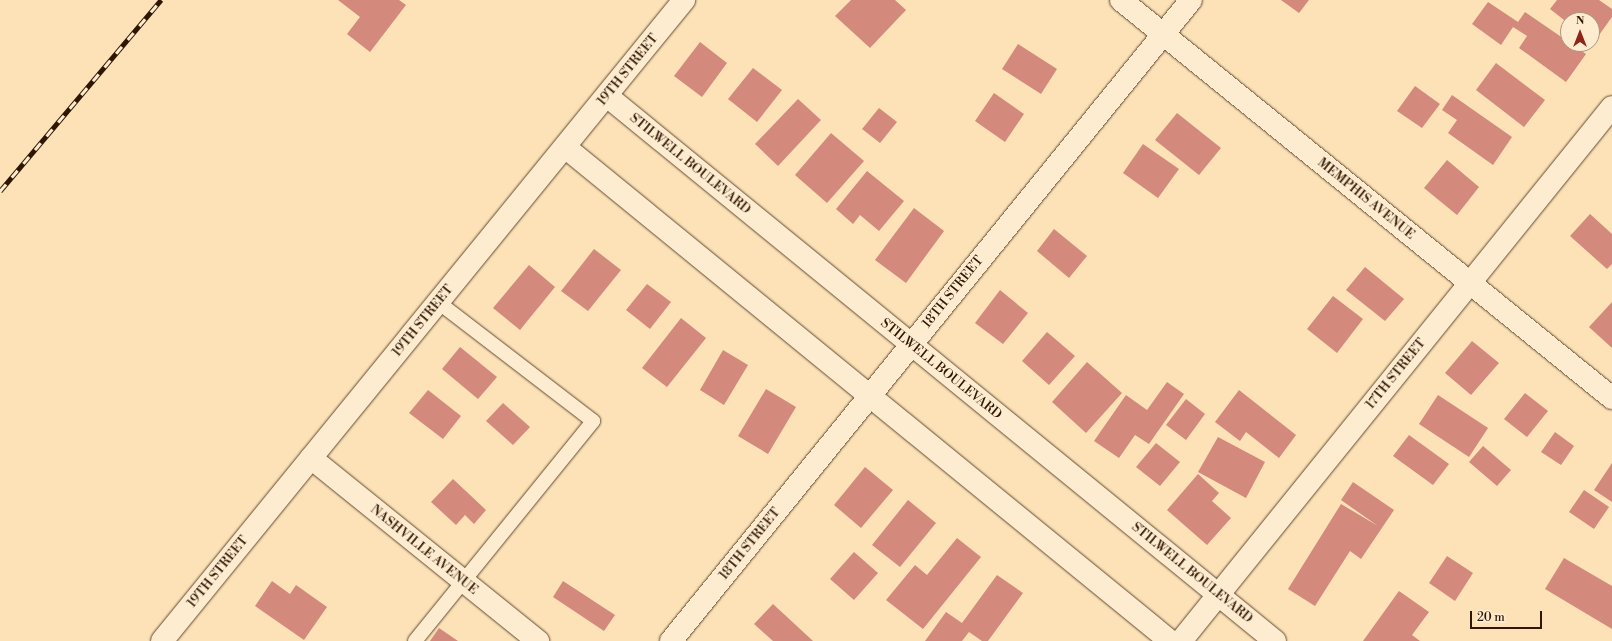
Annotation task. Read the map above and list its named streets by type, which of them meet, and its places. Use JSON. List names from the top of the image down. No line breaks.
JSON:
{"streets":{"street":["19TH STREET","STILWELL BOULEVARD","MEMPHIS AVENUE","18TH STREET","17TH STREET","NASHVILLE AVENUE"]},"crossings":[["19TH STREET","STILWELL BOULEVARD"],["19TH STREET","NASHVILLE AVENUE"],["STILWELL BOULEVARD","18TH STREET"],["STILWELL BOULEVARD","17TH STREET"],["MEMPHIS AVENUE","18TH STREET"],["MEMPHIS AVENUE","17TH STREET"]],"scale_bar":"20 m","north":"top"}
